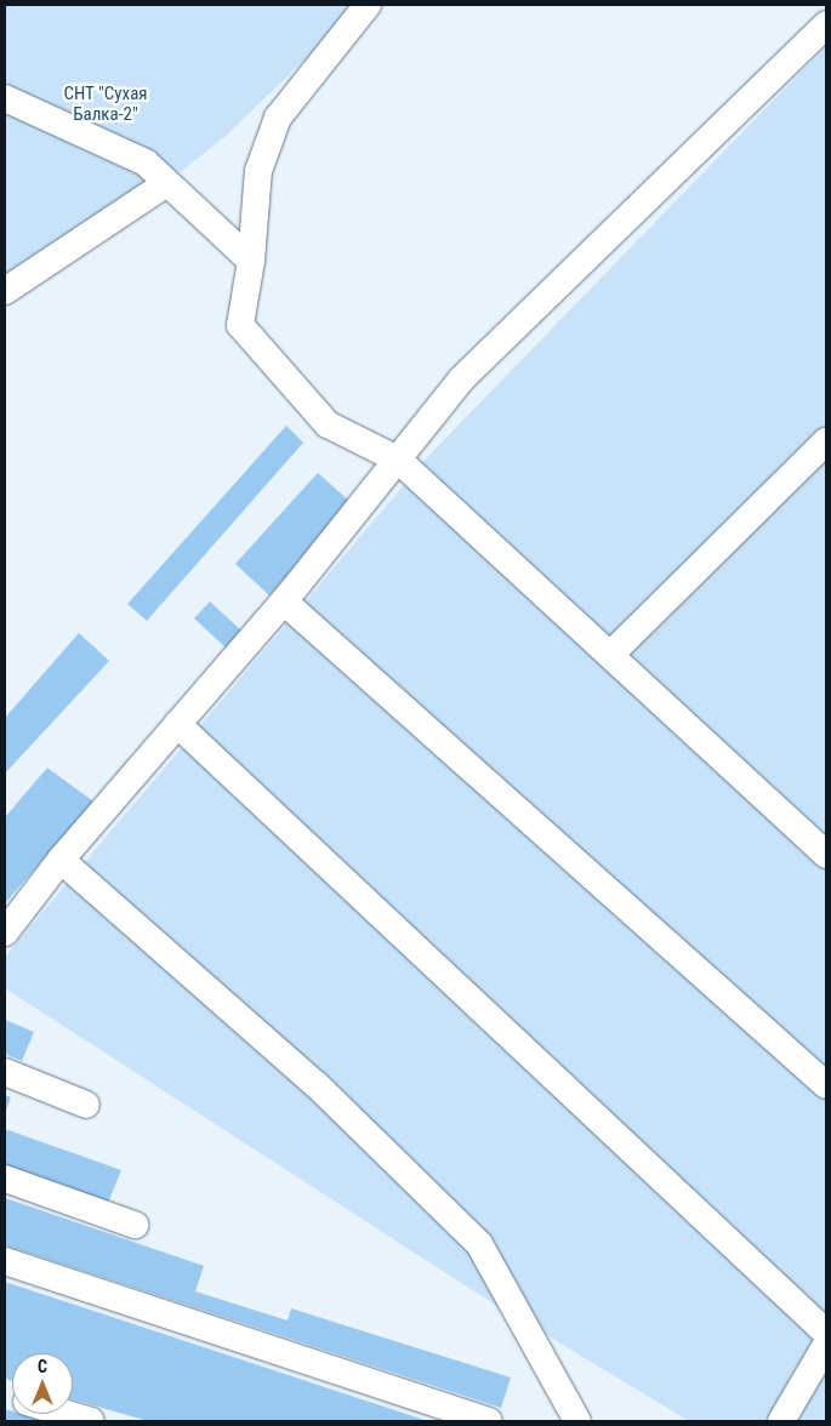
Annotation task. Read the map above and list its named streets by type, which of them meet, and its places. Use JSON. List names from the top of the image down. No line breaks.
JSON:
{"parks":["СНТ \"Сухая Балка-2\""],"north":"top"}
